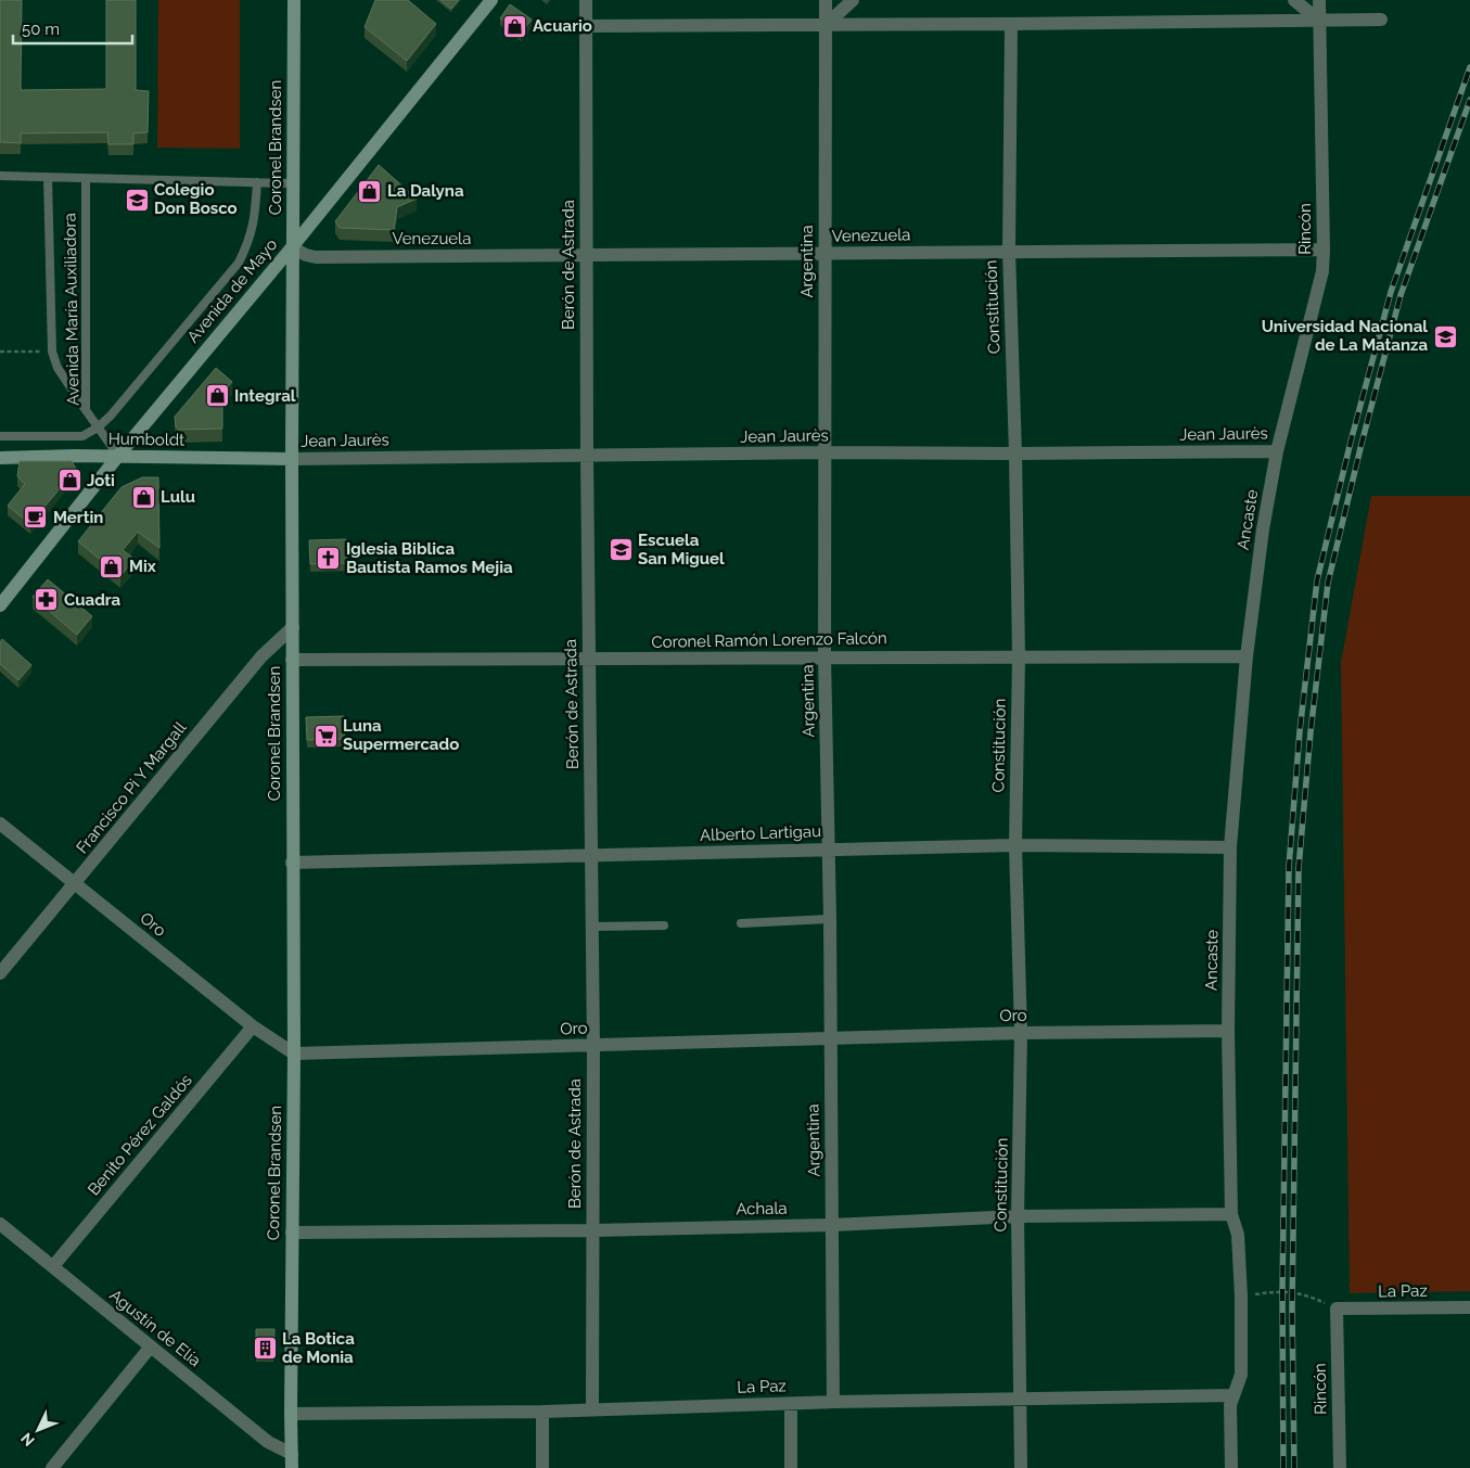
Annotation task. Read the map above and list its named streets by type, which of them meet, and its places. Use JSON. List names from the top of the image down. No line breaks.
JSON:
{"streets":{"street":["Coronel Brandsen","Rincón","Venezuela","Argentina","Berón de Astrada","Avenida de Mayo","Constitución","Jean Jaurès","Humboldt","Ancaste","Coronel Ramón Lorenzo Falcón","Francisco Pi Y Margall","Alberto Lartigau","Oro","Benito Pérez Galdós","Achala","La Paz","Agustín de Elía"],"lane":["Avenida María Auxiliadora"]},"crossings":[["Coronel Brandsen","Venezuela"],["Coronel Brandsen","Avenida de Mayo"],["Coronel Brandsen","Jean Jaurès"],["Coronel Brandsen","Humboldt"],["Coronel Brandsen","Coronel Ramón Lorenzo Falcón"],["Coronel Brandsen","Francisco Pi Y Margall"],["Coronel Brandsen","Alberto Lartigau"],["Coronel Brandsen","Oro"],["Coronel Brandsen","Achala"],["Coronel Brandsen","La Paz"],["Coronel Brandsen","Agustín de Elía"],["Rincón","Venezuela"],["Rincón","Jean Jaurès"],["Rincón","Ancaste"],["Rincón","La Paz"],["Venezuela","Argentina"],["Venezuela","Berón de Astrada"],["Venezuela","Avenida de Mayo"],["Venezuela","Constitución"],["Argentina","Jean Jaurès"],["Argentina","Coronel Ramón Lorenzo Falcón"],["Argentina","Alberto Lartigau"],["Argentina","Oro"],["Argentina","Achala"],["Argentina","La Paz"],["Berón de Astrada","Jean Jaurès"],["Berón de Astrada","Coronel Ramón Lorenzo Falcón"],["Berón de Astrada","Alberto Lartigau"],["Berón de Astrada","Oro"],["Berón de Astrada","Achala"],["Berón de Astrada","La Paz"],["Avenida de Mayo","Avenida María Auxiliadora"],["Avenida de Mayo","Humboldt"],["Constitución","Jean Jaurès"],["Constitución","Coronel Ramón Lorenzo Falcón"],["Constitución","Alberto Lartigau"],["Constitución","Oro"],["Constitución","Achala"],["Constitución","La Paz"],["Avenida María Auxiliadora","Humboldt"],["Jean Jaurès","Humboldt"],["Jean Jaurès","Ancaste"],["Ancaste","Coronel Ramón Lorenzo Falcón"],["Ancaste","Alberto Lartigau"],["Ancaste","Oro"],["Ancaste","Achala"],["Ancaste","La Paz"],["Francisco Pi Y Margall","Oro"],["Oro","Benito Pérez Galdós"],["Benito Pérez Galdós","Agustín de Elía"]],"places":{"shop":["Acuario","La Dalyna","Integral","Joti","Lulu","Mix"],"school or university":["Colegio Don Bosco","Universidad Nacional de La Matanza","Escuela San Miguel"],"cafe":["Mertin"],"church":["Iglesia Biblica Bautista Ramos Mejia"],"pharmacy":["Cuadra"],"supermarket":["Luna Supermercado"],"building":["La Botica de Monia"]},"scale_bar":"50 m","north":"bottom left"}
